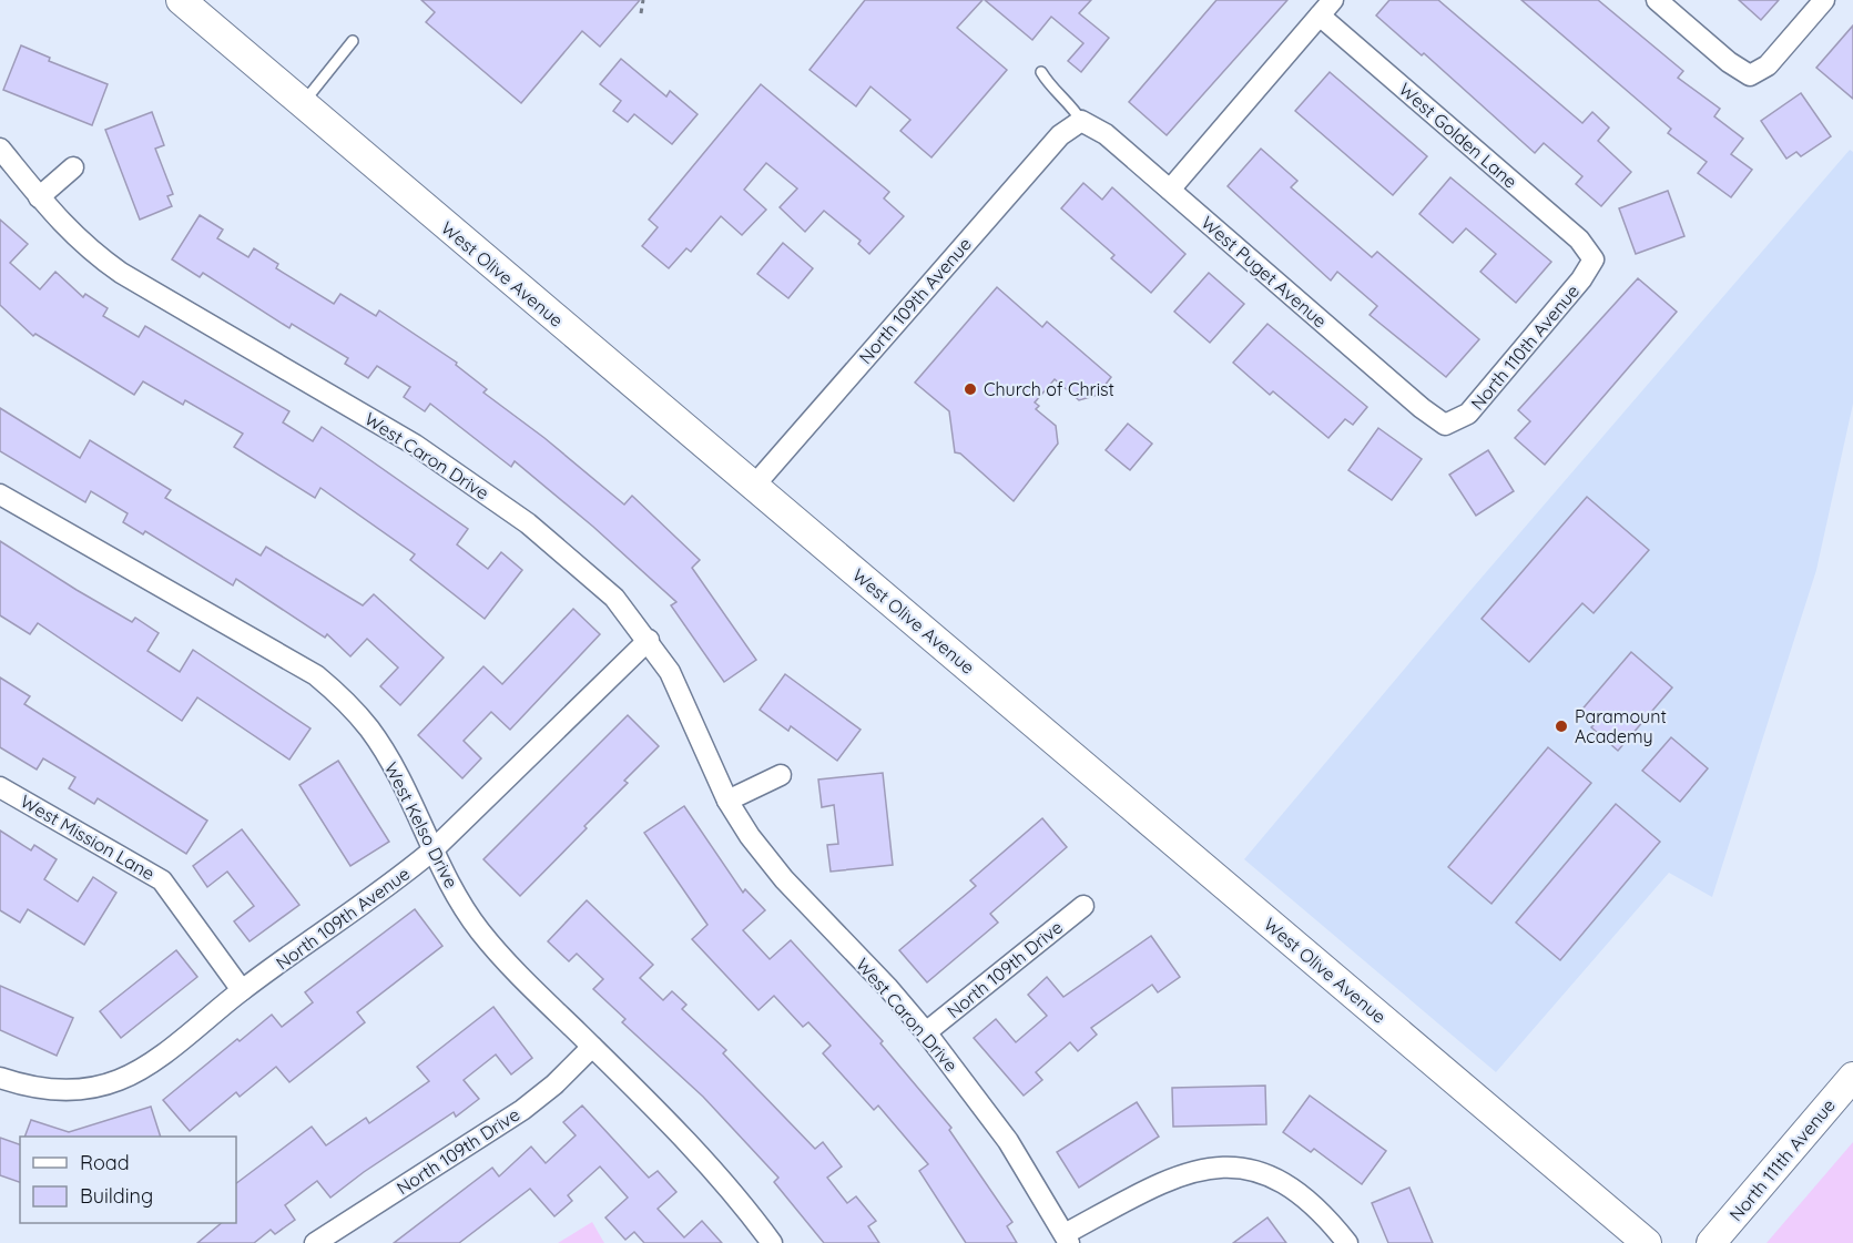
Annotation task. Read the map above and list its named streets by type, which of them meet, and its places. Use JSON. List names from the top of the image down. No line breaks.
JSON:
{"streets":{"main road":["West Olive Avenue","North 111th Avenue"],"street":["West Golden Lane","West Puget Avenue","North 109th Avenue","North 110th Avenue","West Caron Drive","West Kelso Drive","West Mission Lane","North 109th Drive"]},"crossings":[["West Golden Lane","North 110th Avenue"],["West Puget Avenue","North 109th Avenue"],["West Puget Avenue","North 110th Avenue"],["West Olive Avenue","North 109th Avenue"],["North 109th Avenue","West Caron Drive"],["North 109th Avenue","West Kelso Drive"],["North 109th Avenue","West Mission Lane"],["West Caron Drive","North 109th Drive"],["West Kelso Drive","North 109th Drive"]],"places":["Church of Christ","Paramount Academy"],"legend":["Road","Building"]}
